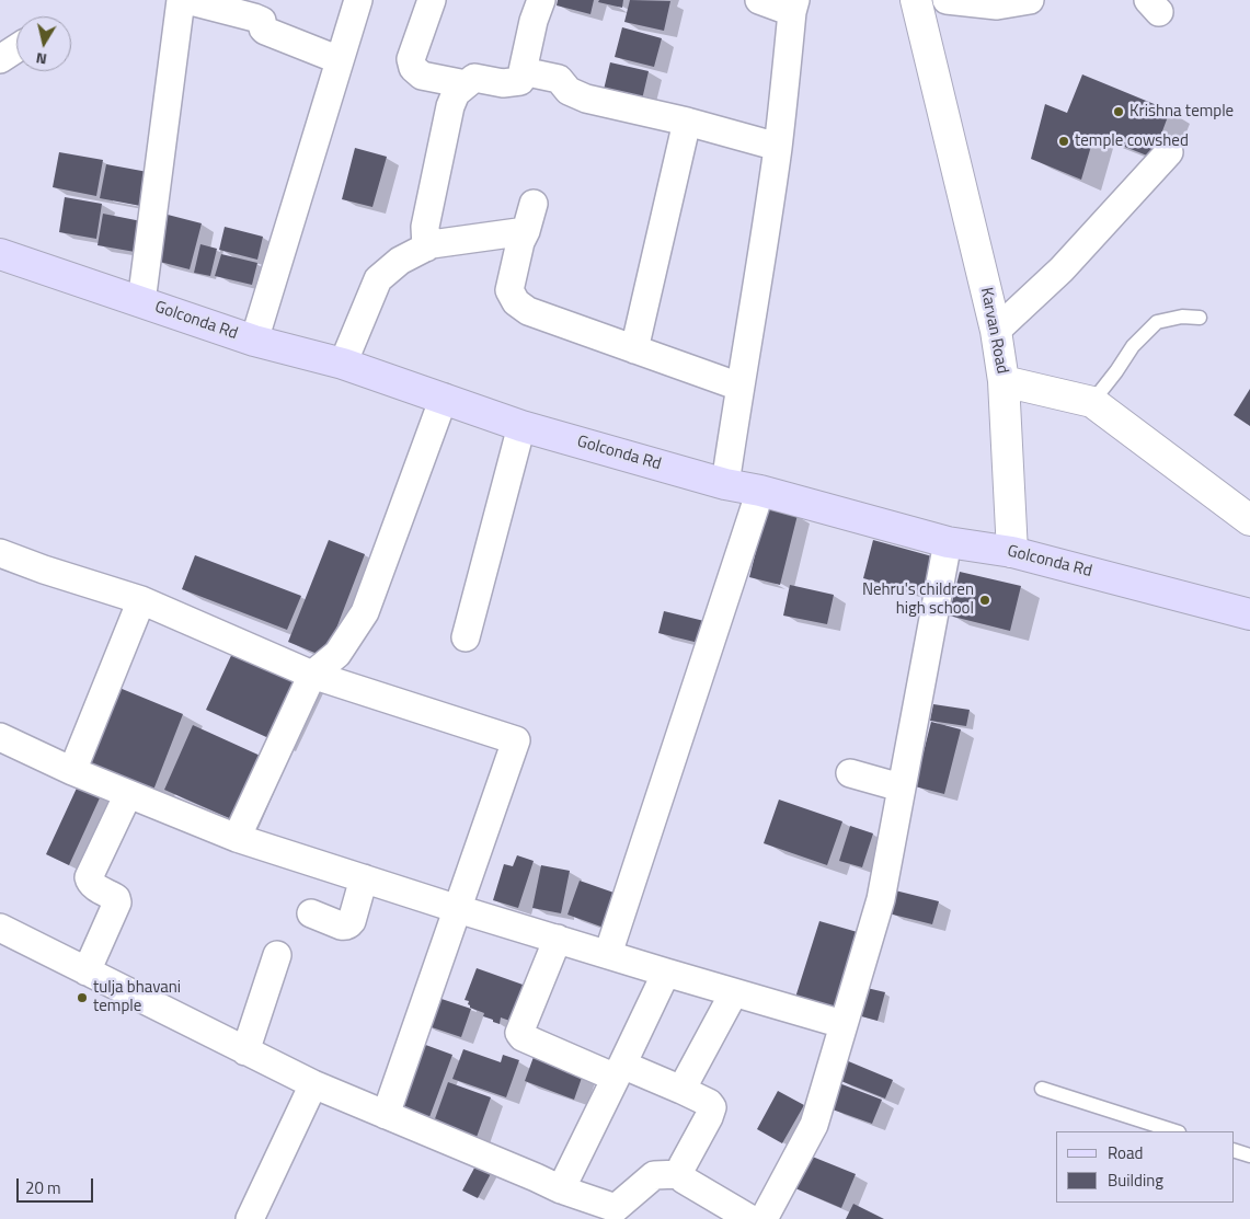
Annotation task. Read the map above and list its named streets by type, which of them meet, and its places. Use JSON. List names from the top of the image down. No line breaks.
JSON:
{"streets":{"main road":["Golconda Rd"],"street":["Karvan Road"]},"places":["Krishna temple","temple cowshed","Nehru's children high school","tulja bhavani temple"],"legend":["Road","Building"],"scale_bar":"20 m","north":"bottom"}
